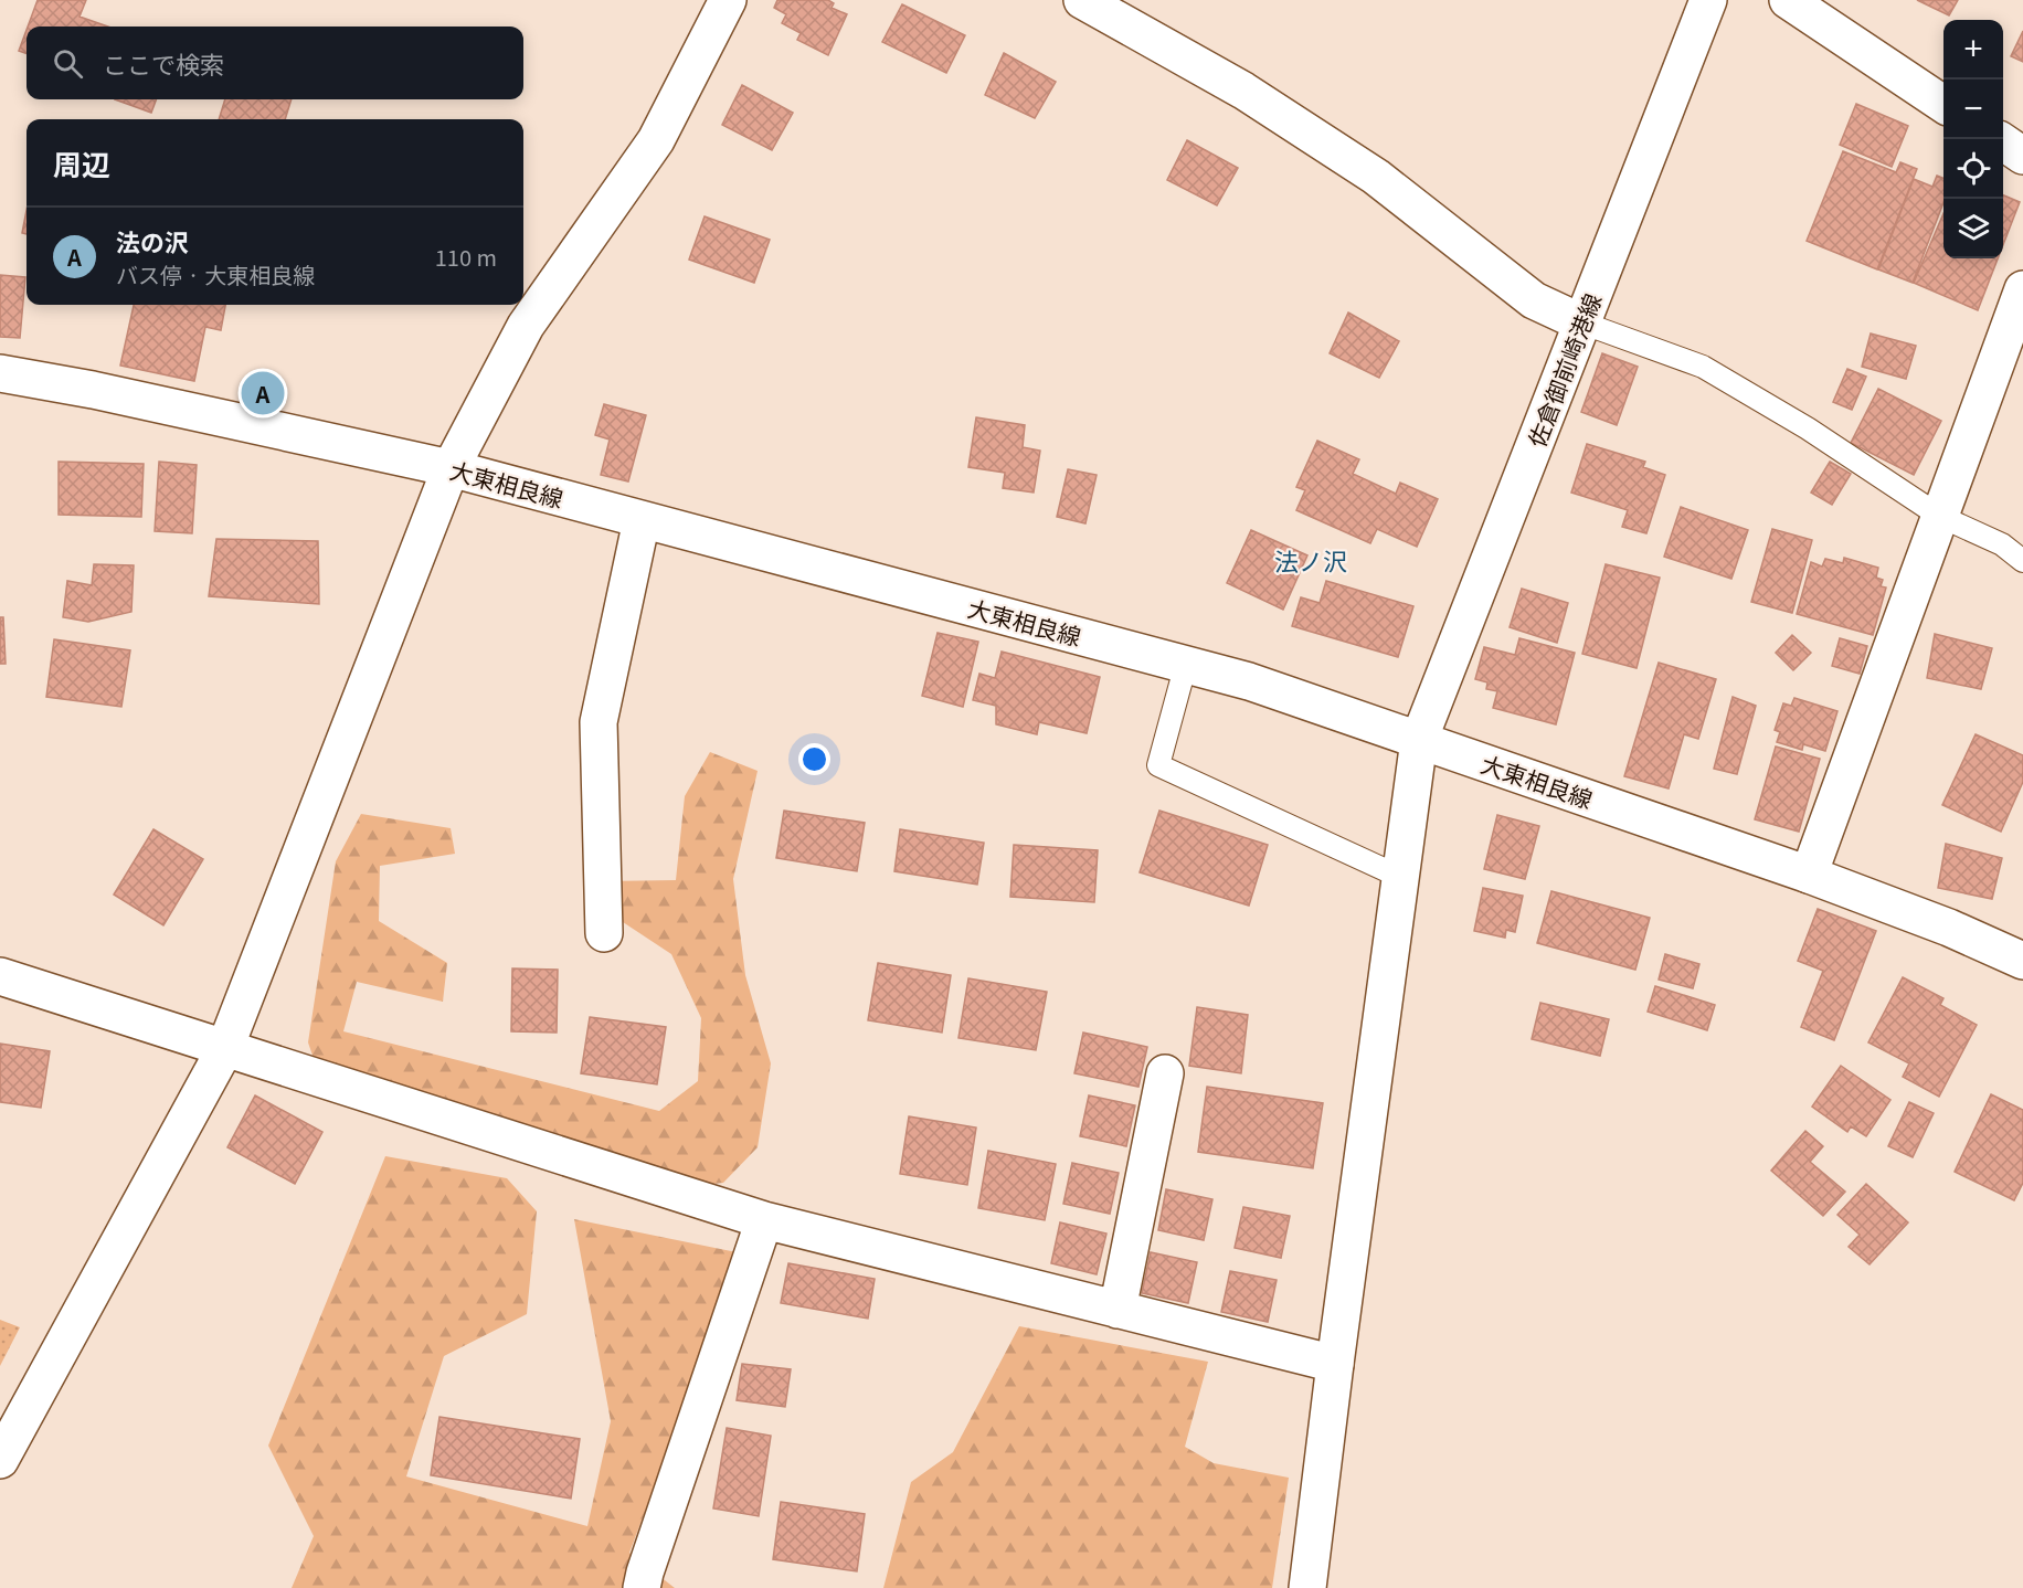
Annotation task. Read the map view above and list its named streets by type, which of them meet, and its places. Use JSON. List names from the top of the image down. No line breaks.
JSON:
{"streets":{"street":["佐倉御前崎港線","大東相良線"]},"crossings":[["佐倉御前崎港線","大東相良線"]],"districts":["法ノ沢"],"page":{"map_buttons":["+","−"],"search":"ここで検索","heading":"周辺","list":[{"mark":"A","name":"法の沢","note":"バス停 · 大東相良線","value":"110 m"}],"pins":"A"}}
